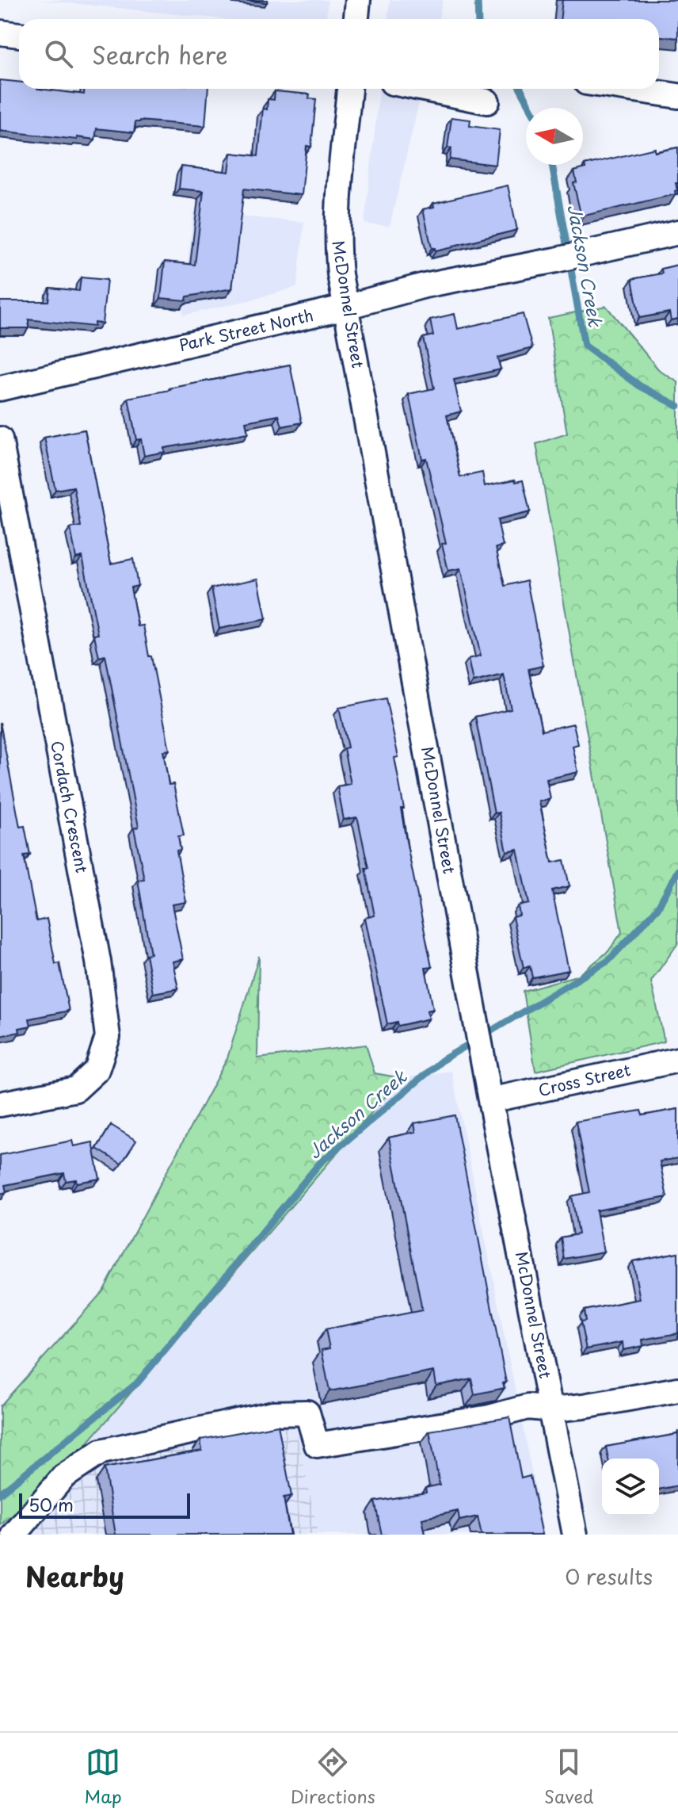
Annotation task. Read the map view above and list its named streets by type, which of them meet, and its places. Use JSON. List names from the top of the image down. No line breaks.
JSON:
{"streets":{"street":["McDonnel Street","Park Street North","Cordach Crescent","Cross Street"]},"crossings":[["McDonnel Street","Park Street North"],["McDonnel Street","Cross Street"]],"water":["Jackson Creek"],"scale_bar":"50 m","north":"left","page":{"search":"Search here","scale":"50 m","heading":["Nearby","0 results"],"nav":["Map","Directions","Saved"]}}
